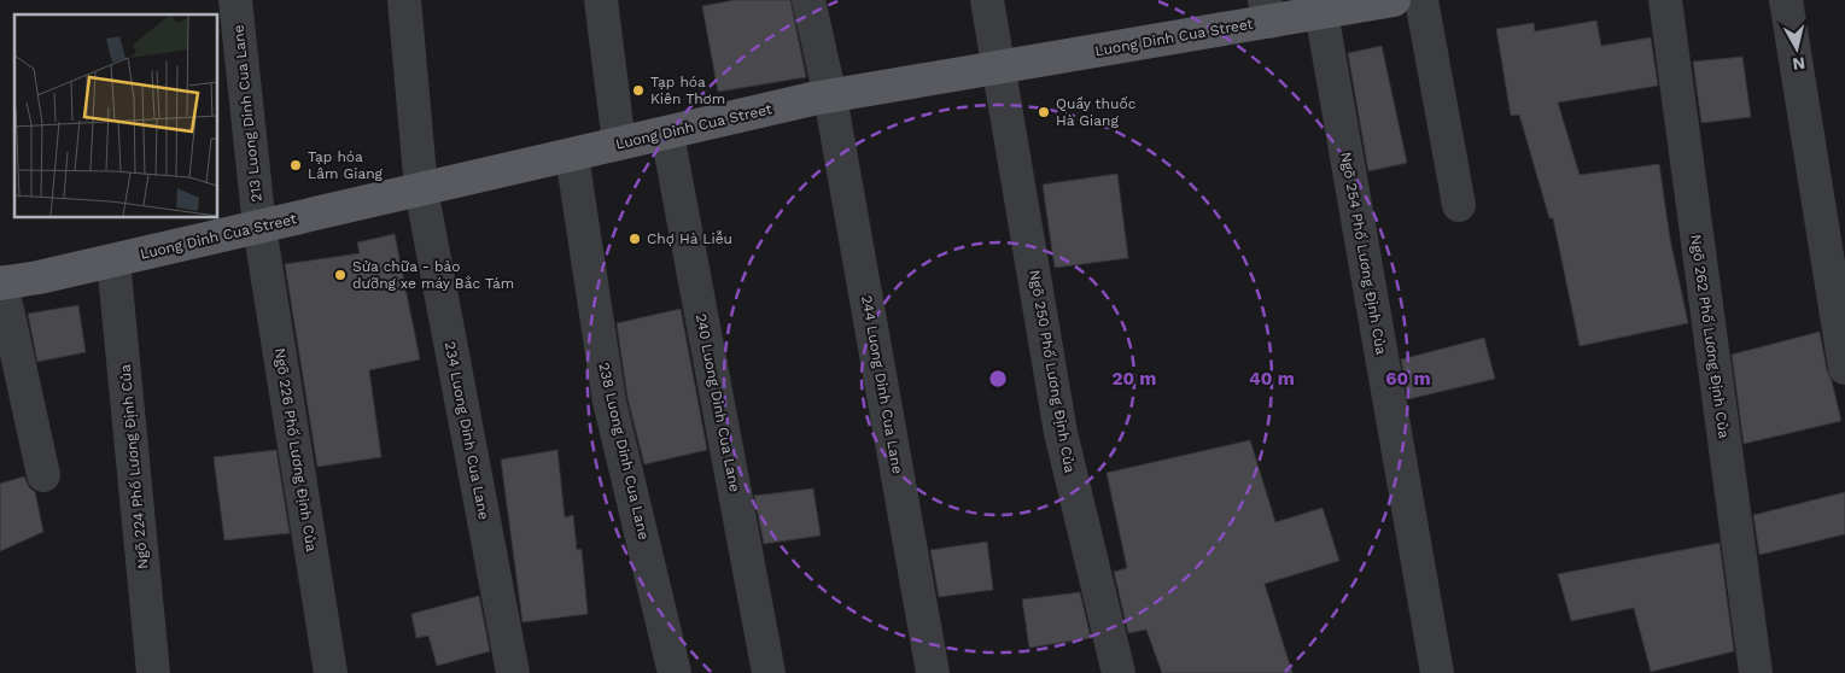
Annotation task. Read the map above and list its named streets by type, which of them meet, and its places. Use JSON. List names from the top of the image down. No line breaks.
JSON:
{"streets":{"main road":["Luong Dinh Cua Street"],"street":["213 Luong Dinh Cua Lane","Ngõ 254 Phố Lương Định Của","Ngõ 262 Phố Lương Định Của","Ngõ 250 Phố Lương Định Của","244 Luong Dinh Cua Lane","240 Luong Dinh Cua Lane","234 Luong Dinh Cua Lane","Ngõ 226 Phố Lương Định Của","238 Luong Dinh Cua Lane","Ngõ 224 Phố Lương Định Của"]},"crossings":[["Luong Dinh Cua Street","213 Luong Dinh Cua Lane"],["Luong Dinh Cua Street","Ngõ 254 Phố Lương Định Của"],["Luong Dinh Cua Street","Ngõ 250 Phố Lương Định Của"],["Luong Dinh Cua Street","244 Luong Dinh Cua Lane"],["Luong Dinh Cua Street","240 Luong Dinh Cua Lane"],["Luong Dinh Cua Street","234 Luong Dinh Cua Lane"],["Luong Dinh Cua Street","Ngõ 226 Phố Lương Định Của"],["Luong Dinh Cua Street","238 Luong Dinh Cua Lane"],["Luong Dinh Cua Street","Ngõ 224 Phố Lương Định Của"],["213 Luong Dinh Cua Lane","Ngõ 226 Phố Lương Định Của"]],"places":["Tạp hóa Kiên Thơm","Quầy thuốc Hà Giang","Tạp hóa Lâm Giang","Chợ Hà Liễu","Sửa chữa - bảo dưỡng xe máy Bắc Tám"],"north":"bottom","rings":["20 m","40 m","60 m"]}
